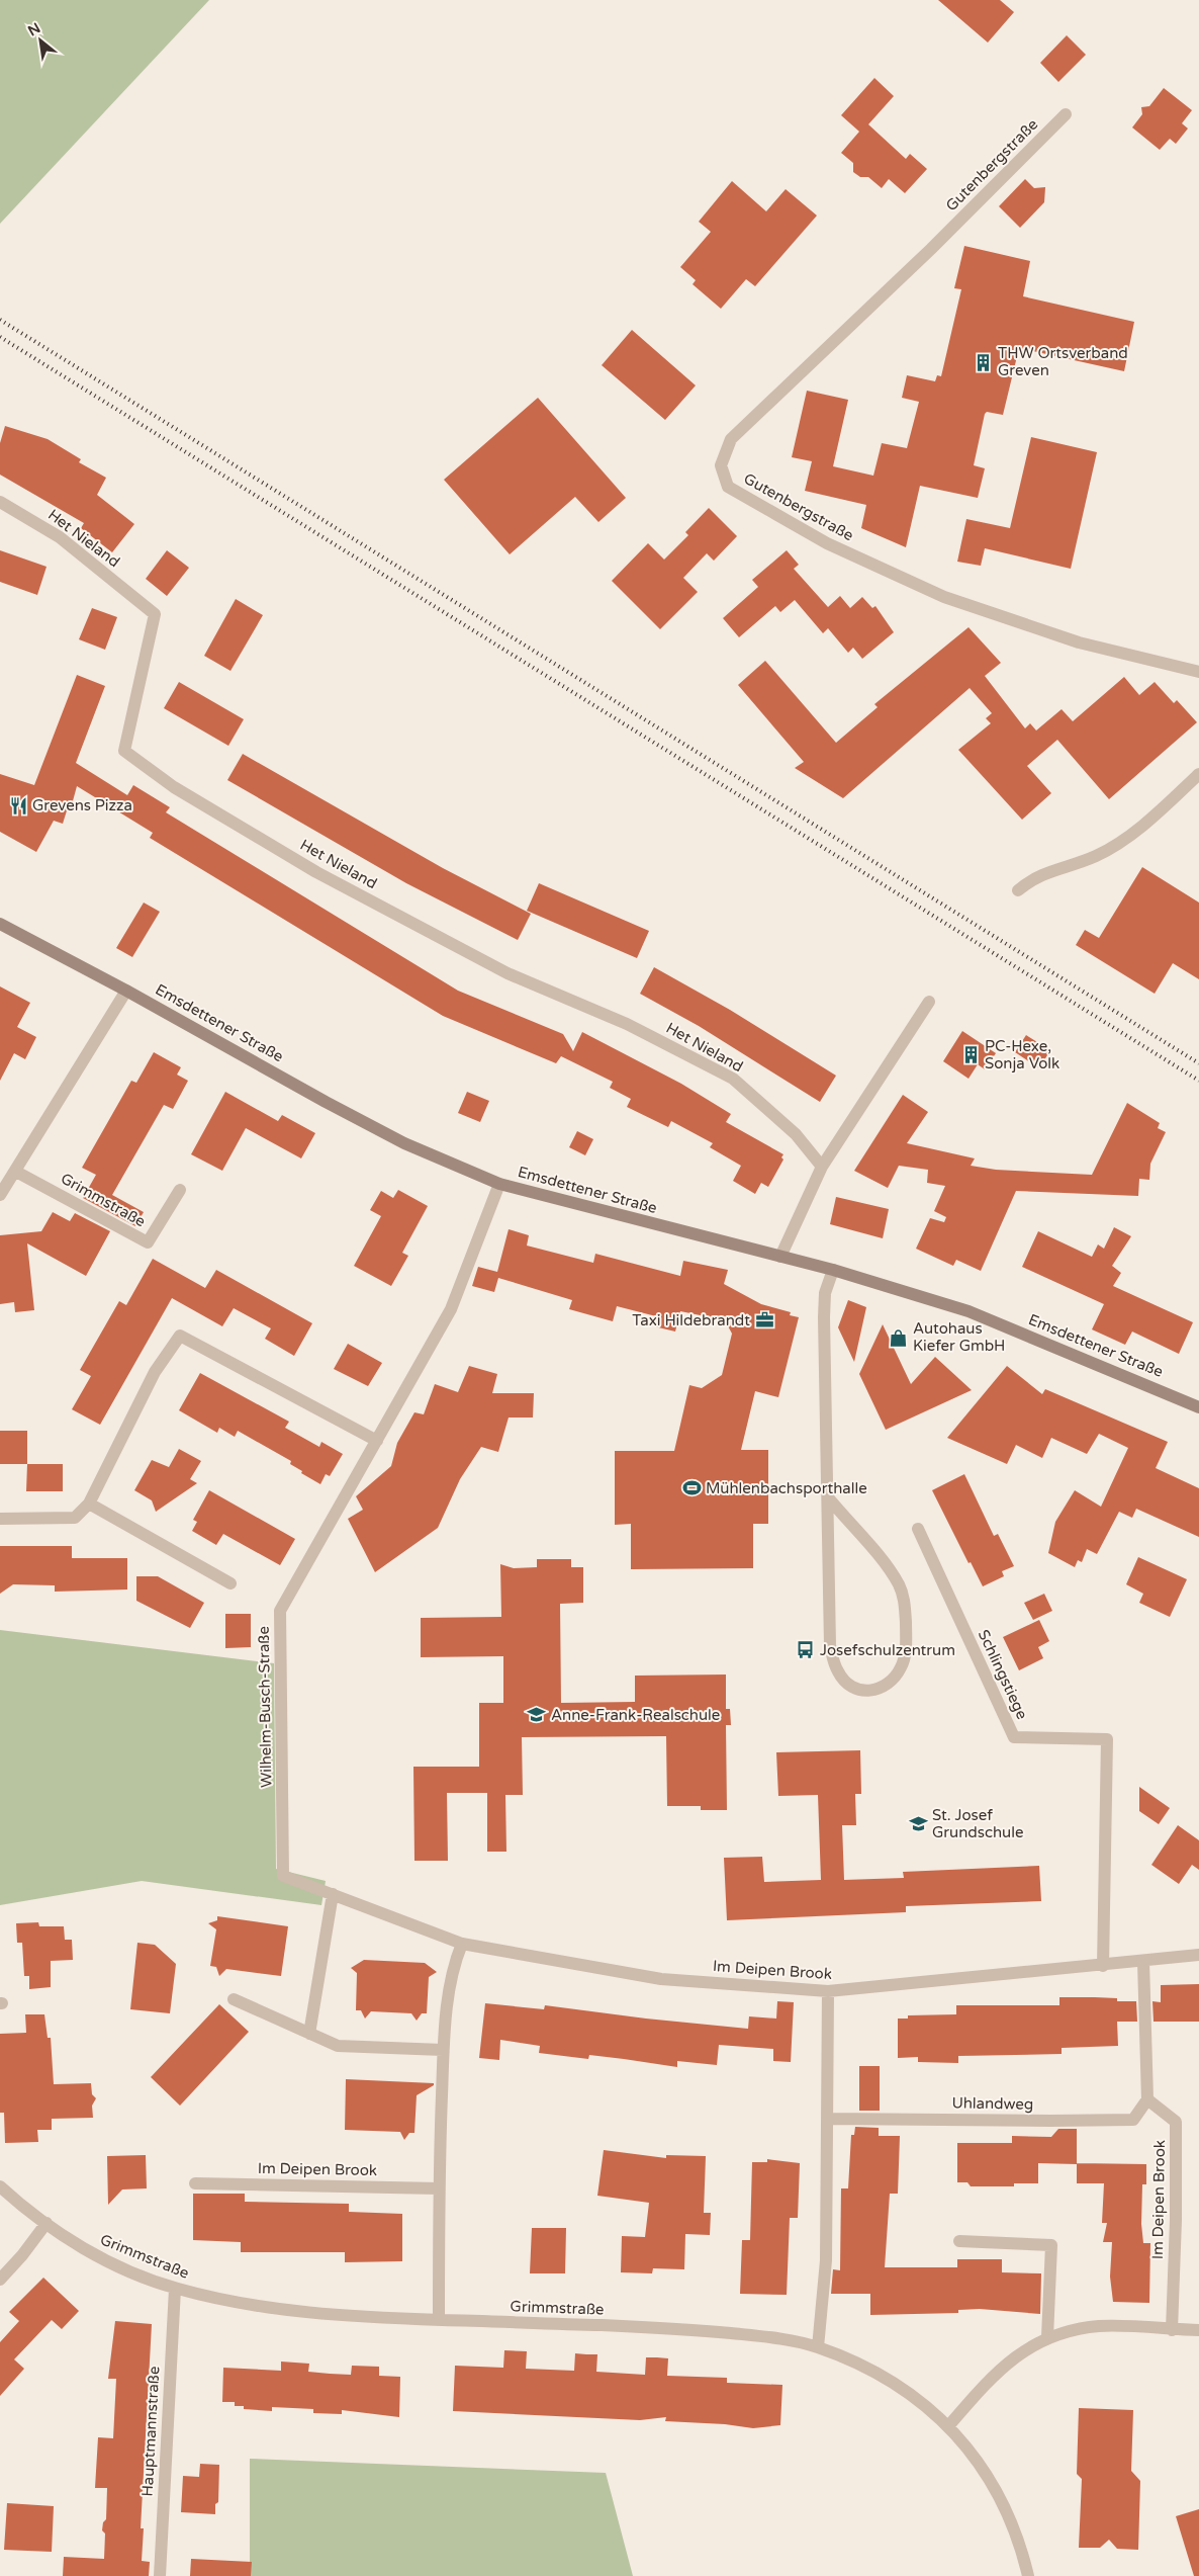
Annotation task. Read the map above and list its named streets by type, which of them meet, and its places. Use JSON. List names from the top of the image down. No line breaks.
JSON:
{"streets":{"street":["Gutenbergstraße","Het Nieland","Emsdettener Straße","Grimmstraße","Schlingstiege","Wilhelm-Busch-Straße","Im Deipen Brook","Uhlandweg","Hauptmannstraße"]},"crossings":[["Emsdettener Straße","Wilhelm-Busch-Straße"],["Grimmstraße","Hauptmannstraße"],["Schlingstiege","Im Deipen Brook"],["Wilhelm-Busch-Straße","Im Deipen Brook"],["Im Deipen Brook","Uhlandweg"]],"places":{"building":["THW Ortsverband Greven","PC-Hexe, Sonja Volk"],"restaurant":["Grevens Pizza"],"office":["Taxi Hildebrandt"],"shop":["Autohaus Kiefer GmbH"],"sports":["Mühlenbachsporthalle"],"bus stop":["Josefschulzentrum"],"school or university":["Anne-Frank-Realschule","St. Josef Grundschule"]},"north":"top left"}
